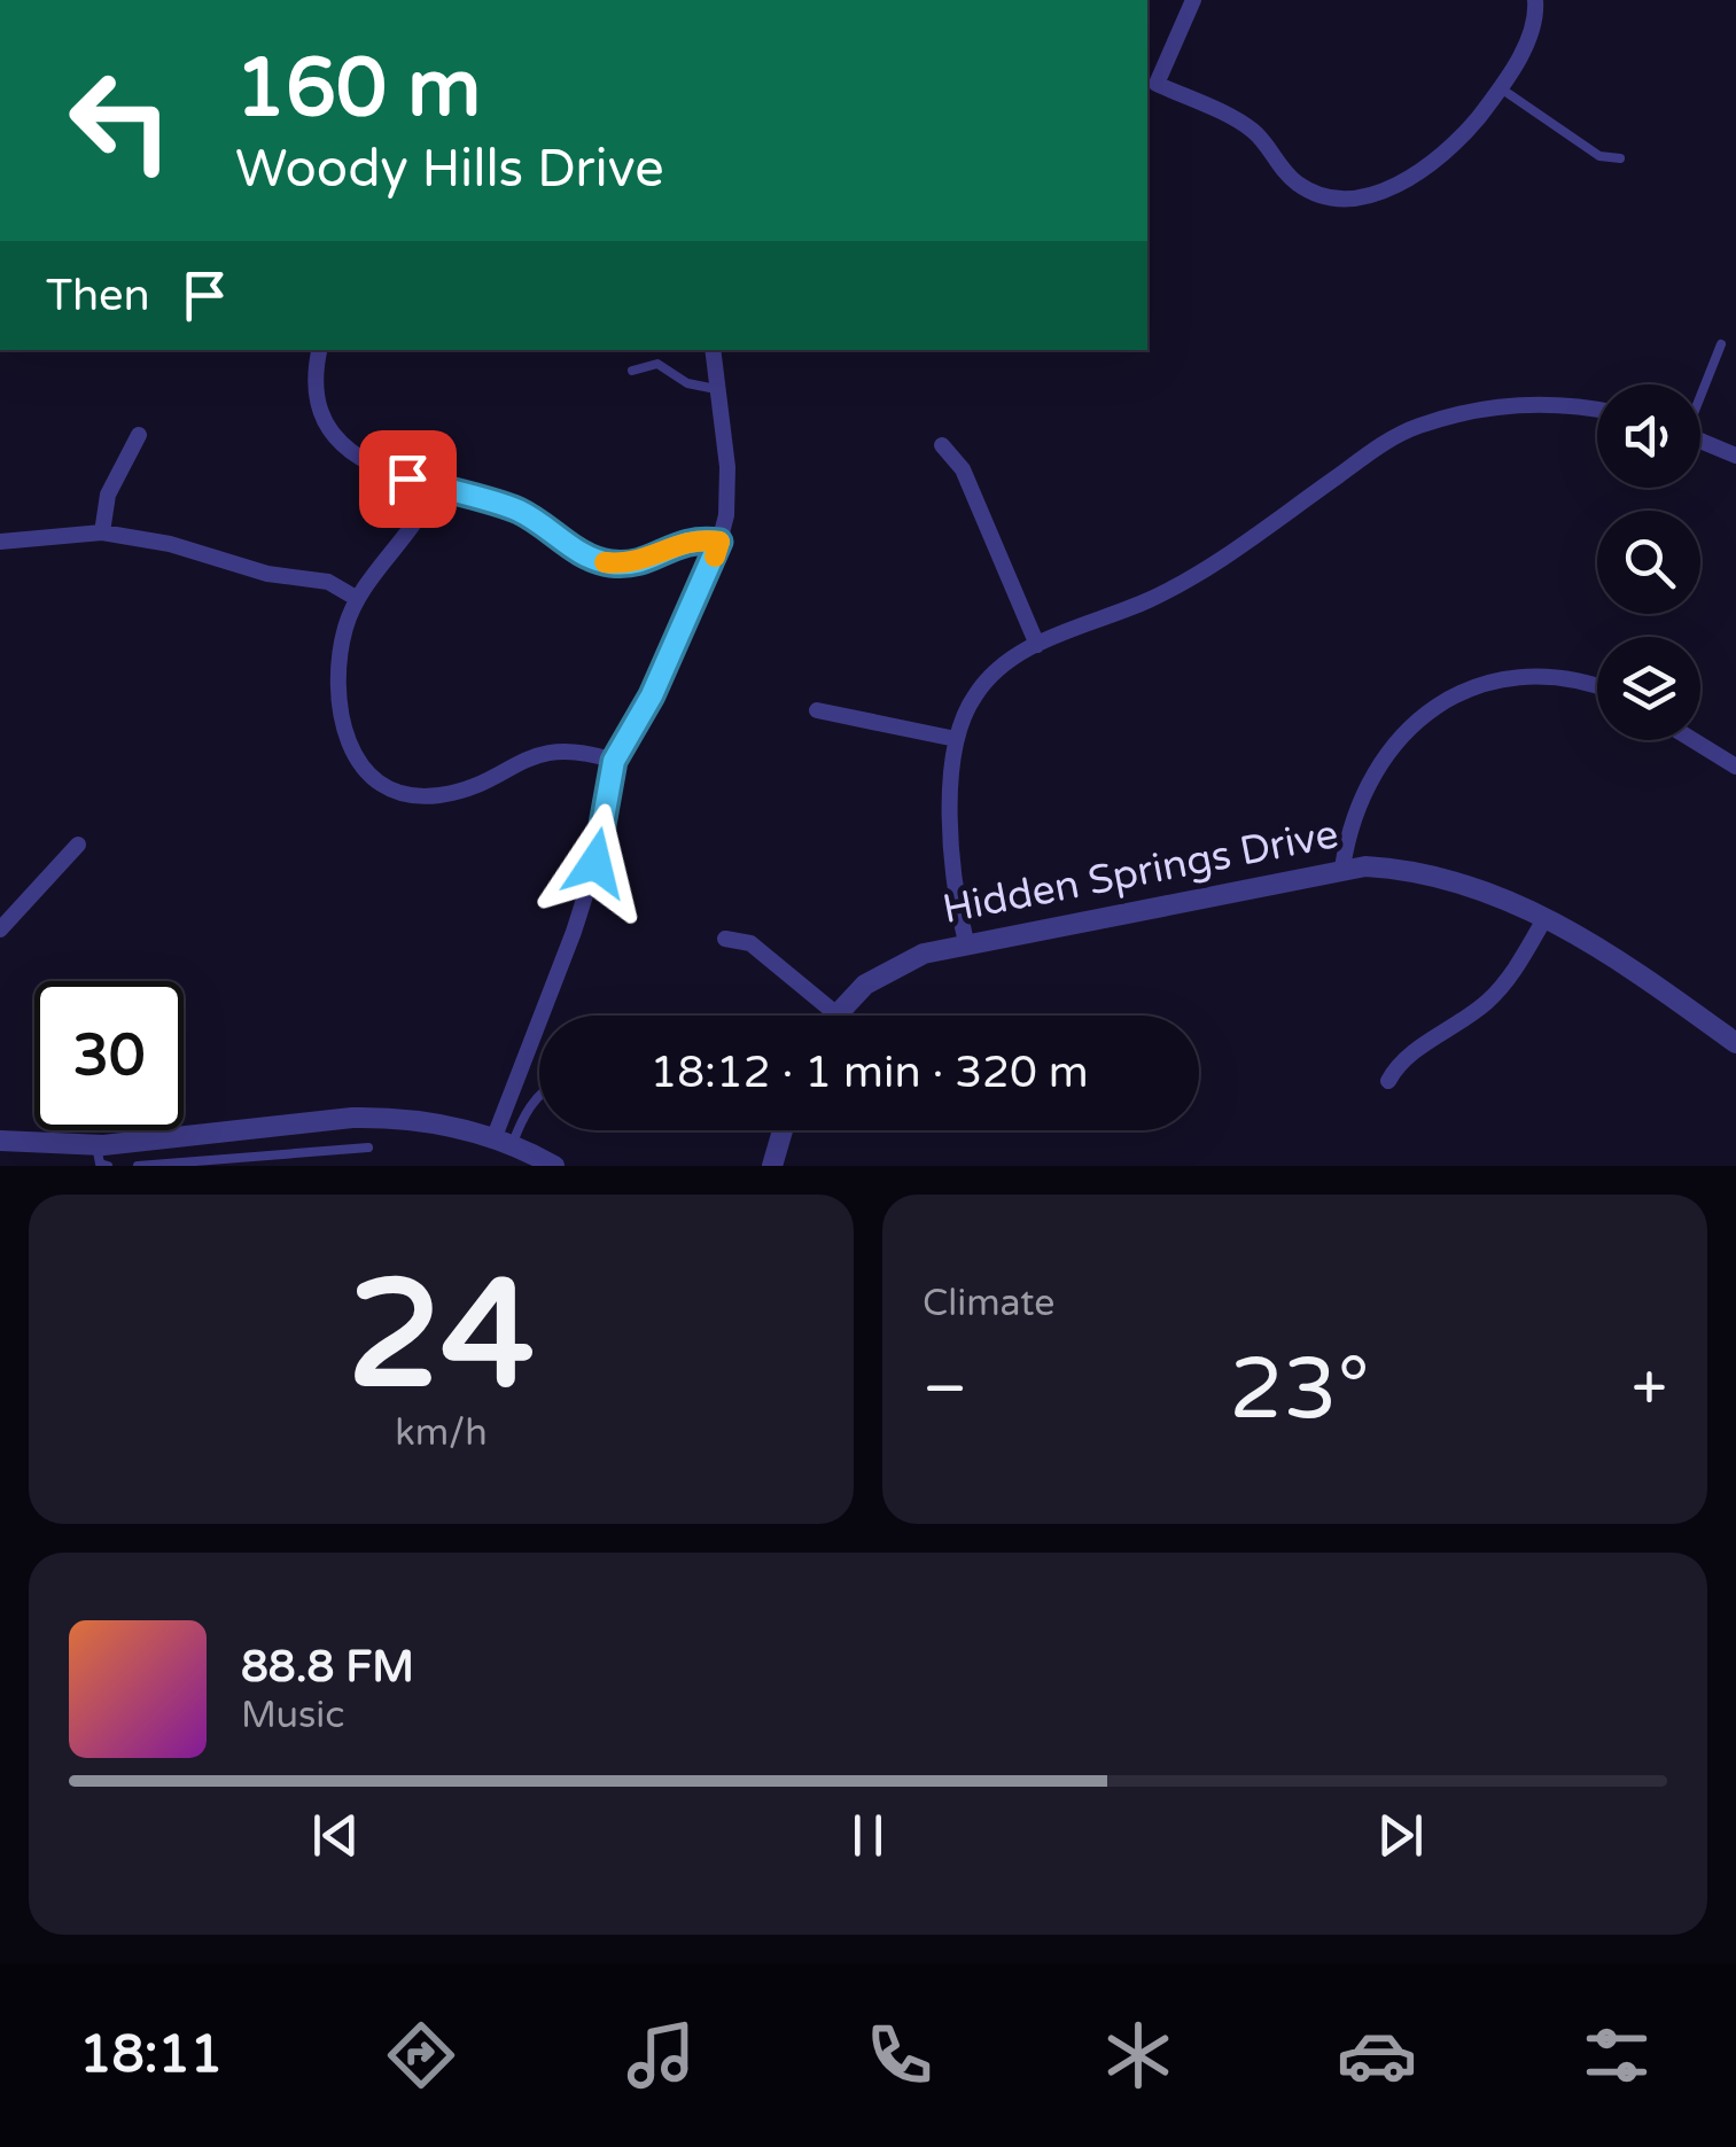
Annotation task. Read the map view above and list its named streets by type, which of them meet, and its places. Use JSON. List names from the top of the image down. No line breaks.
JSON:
{"streets":{"street":["Hidden Springs Drive"]},"page":{"turn":["160 m","Woody Hills Drive"],"then":"Then","limit":"30","trip":"18:12 · 1 min · 320 m","tile":[["24","km/h"],"Climate"],"heat":["−","23°","+"],"song":["88.8 FM","Music"],"tabs":"18:11"}}
